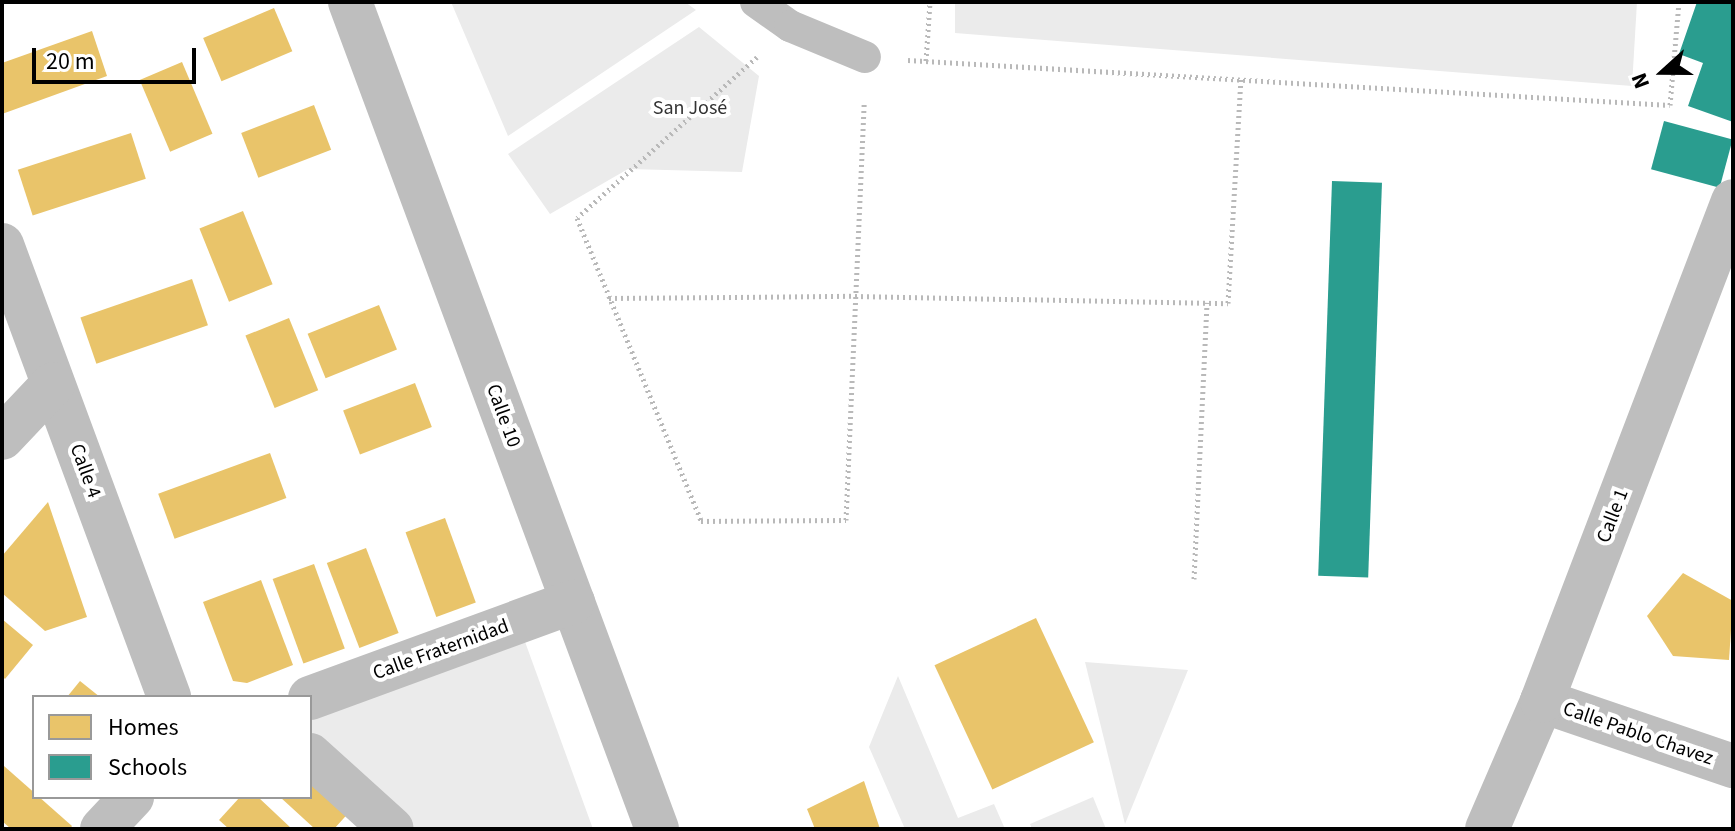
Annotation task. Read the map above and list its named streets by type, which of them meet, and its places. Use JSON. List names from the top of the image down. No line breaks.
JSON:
{"streets":{"street":["Calle 10","Calle 4","Calle 1","Calle Fraternidad","Calle Pablo Chavez"]},"crossings":[["Calle 10","Calle Fraternidad"],["Calle 1","Calle Pablo Chavez"]],"parks":["San José"],"legend":["Homes","Schools"],"scale_bar":"20 m","north":"left"}
